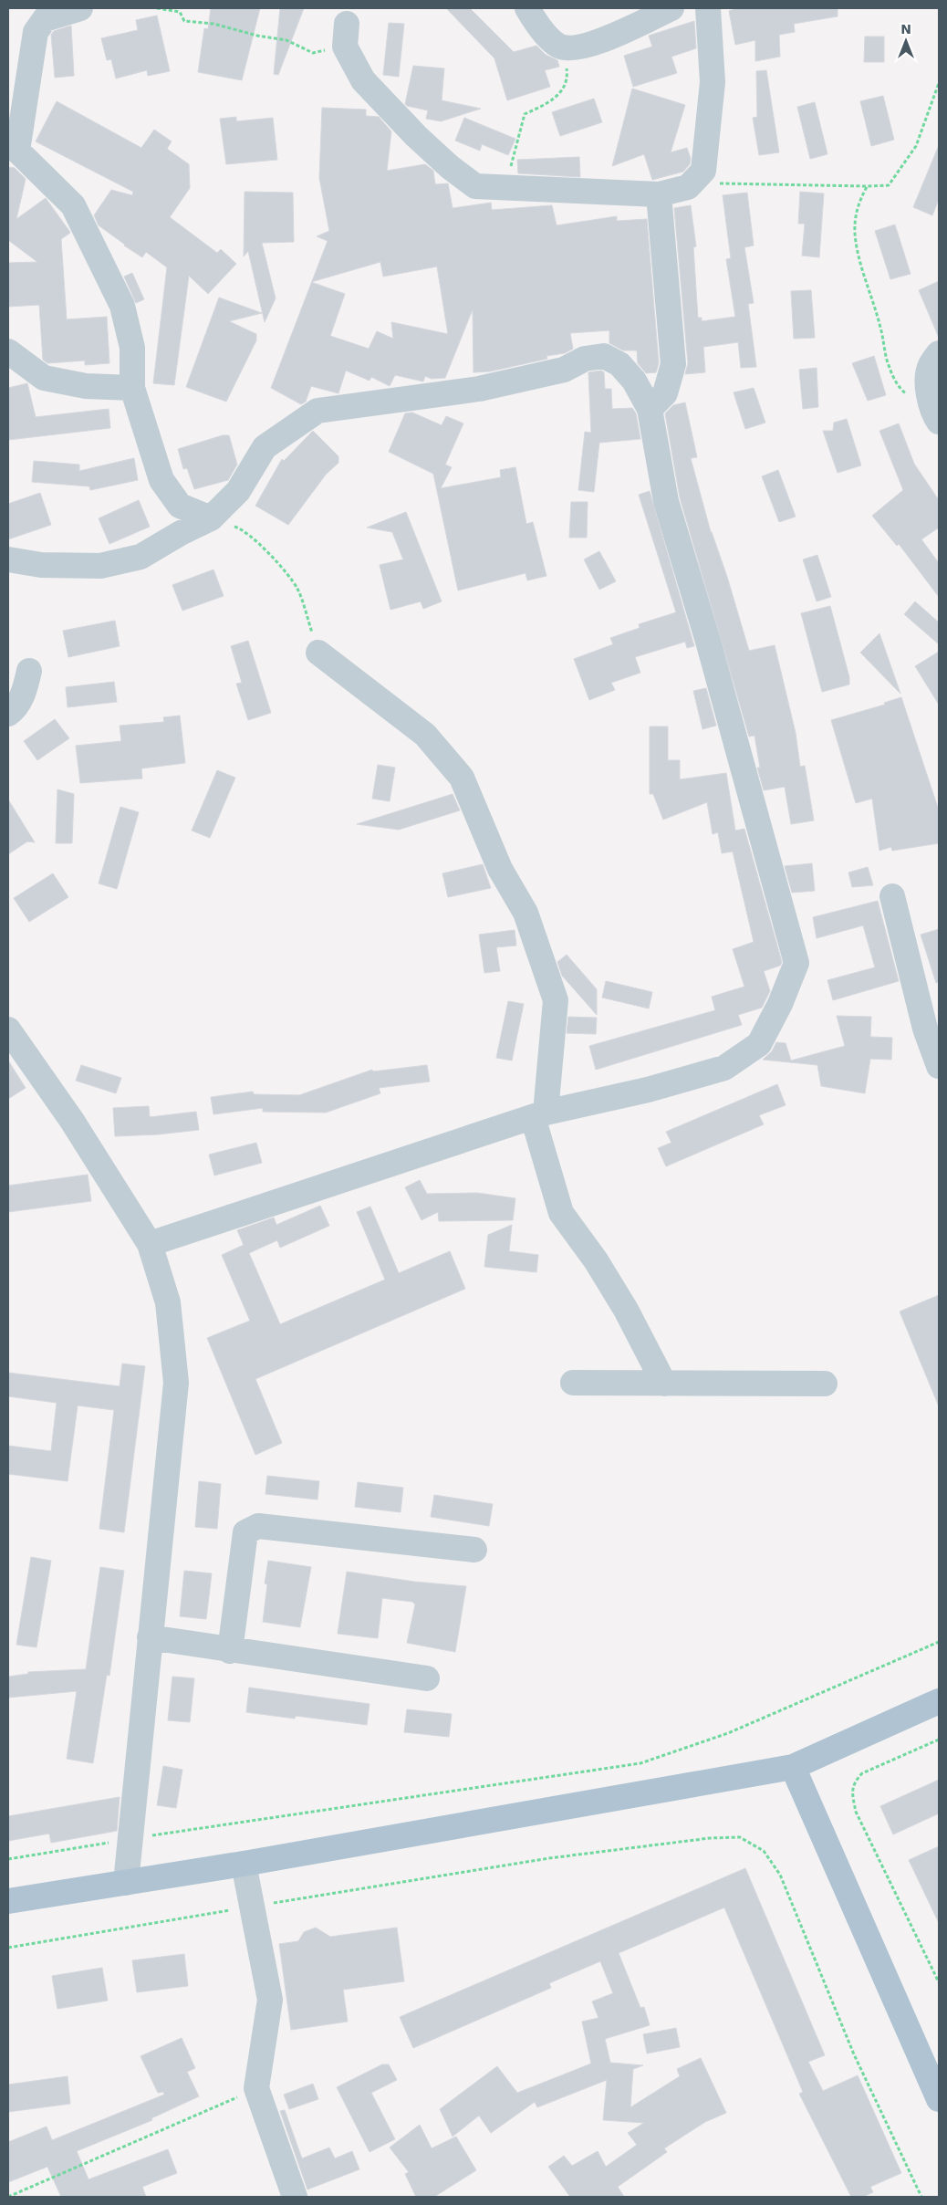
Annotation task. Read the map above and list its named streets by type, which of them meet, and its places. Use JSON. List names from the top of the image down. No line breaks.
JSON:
{"north":"top"}
